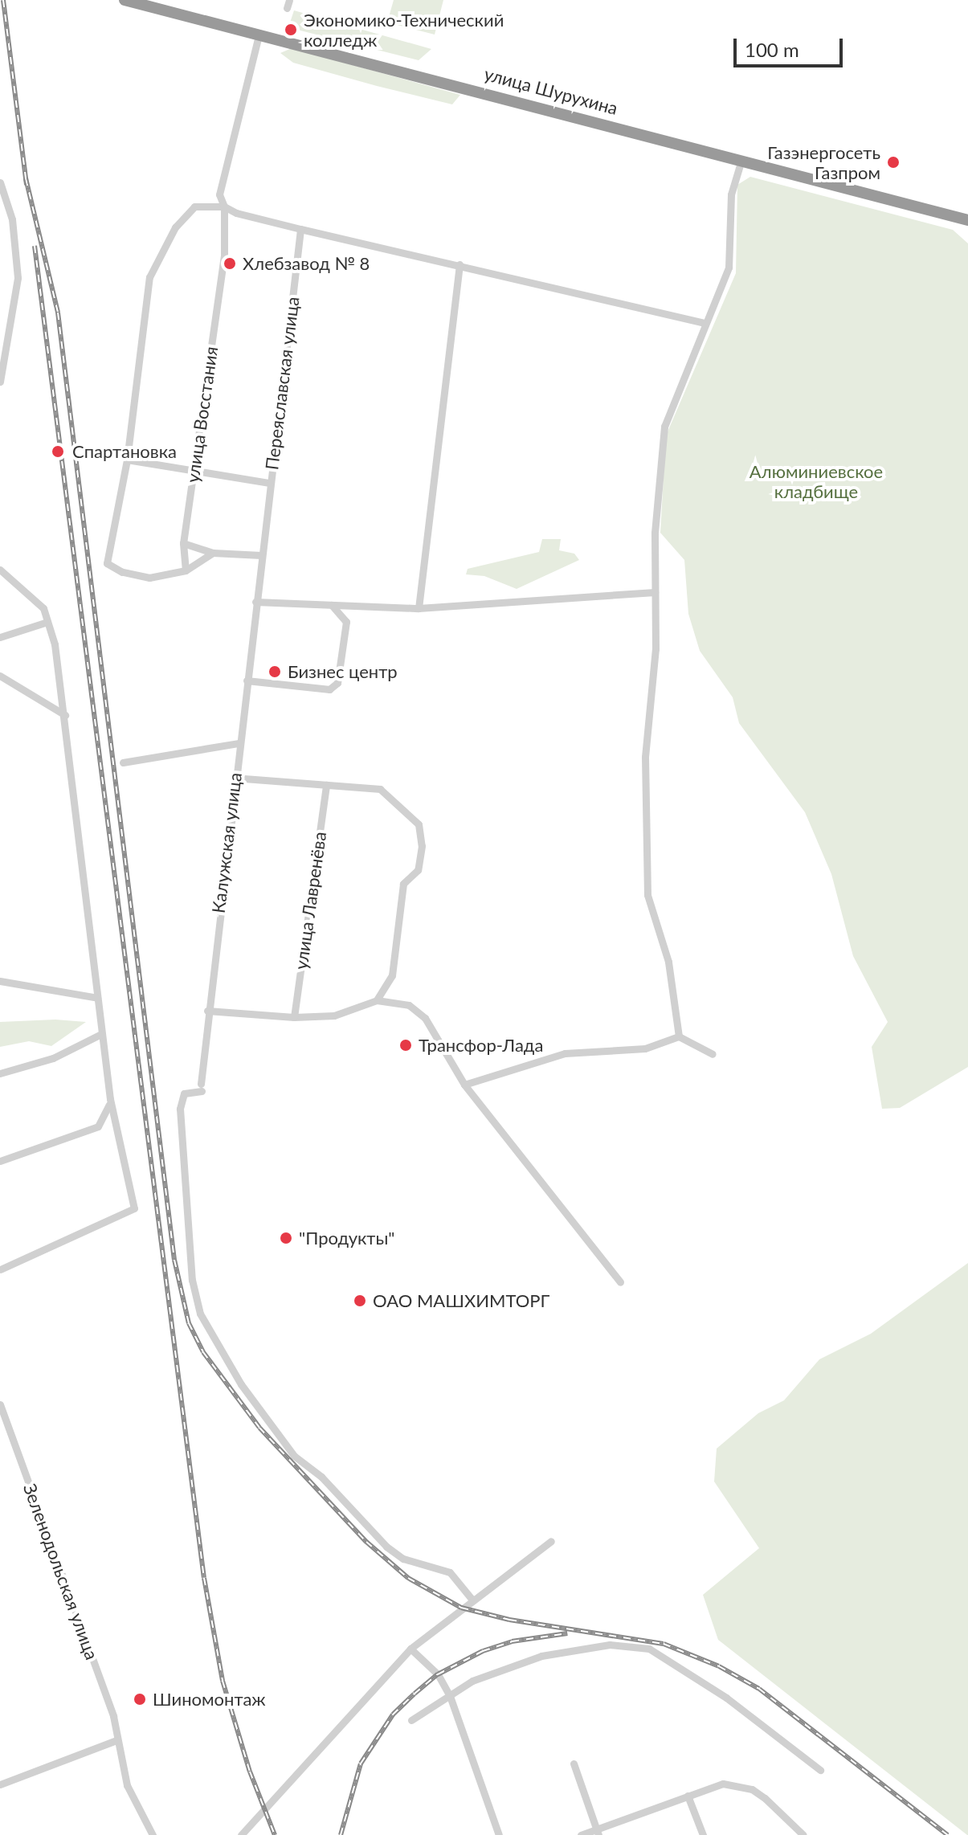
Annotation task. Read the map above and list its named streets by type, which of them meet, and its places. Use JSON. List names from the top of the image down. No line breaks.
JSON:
{"streets":{"highway":["улица Шурухина"],"street":["Переяславская улица","улица Восстания","Калужская улица","улица Лавренёва","Зеленодольская улица"]},"crossings":[["Переяславская улица","Калужская улица"]],"parks":["Алюминиевское кладбище"],"places":["Экономико-Технический колледж","Газэнергосеть Газпром","Хлебзавод № 8","Спартановка","Бизнес центр","Трансфор-Лада","\"Продукты\"","ОАО МАШХИМТОРГ","Шиномонтаж"],"scale_bar":"100 m"}
